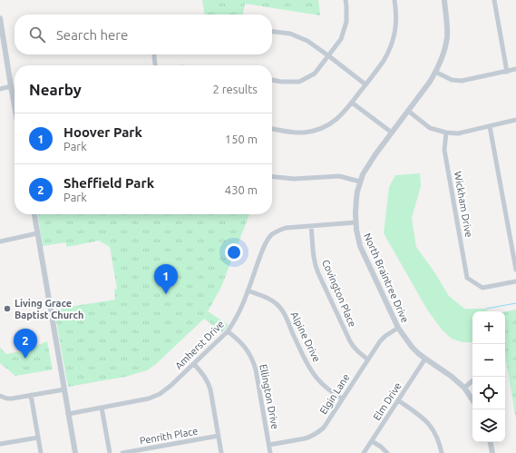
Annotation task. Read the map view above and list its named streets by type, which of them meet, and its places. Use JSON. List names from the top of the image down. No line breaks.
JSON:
{"streets":{"street":["Wickham Drive","North Braintree Drive","Covington Place","Alpine Drive","Amherst Drive","Elgin Lane","Ellington Drive","Elm Drive","Penrith Place"]},"crossings":[["North Braintree Drive","Amherst Drive"],["North Braintree Drive","Elgin Lane"],["North Braintree Drive","Elm Drive"],["Covington Place","Amherst Drive"],["Covington Place","Elgin Lane"],["Alpine Drive","Amherst Drive"],["Alpine Drive","Elgin Lane"],["Amherst Drive","Ellington Drive"],["Elgin Lane","Ellington Drive"]],"places":["Living Grace Baptist Church"],"page":{"search":"Search here","heading":["Nearby","2 results"],"list":[{"mark":"1","name":"Hoover Park","note":"Park","value":"150 m"},{"mark":"2","name":"Sheffield Park","note":"Park","value":"430 m"}],"pins":["1","2"],"map_buttons":["+","−"]}}
